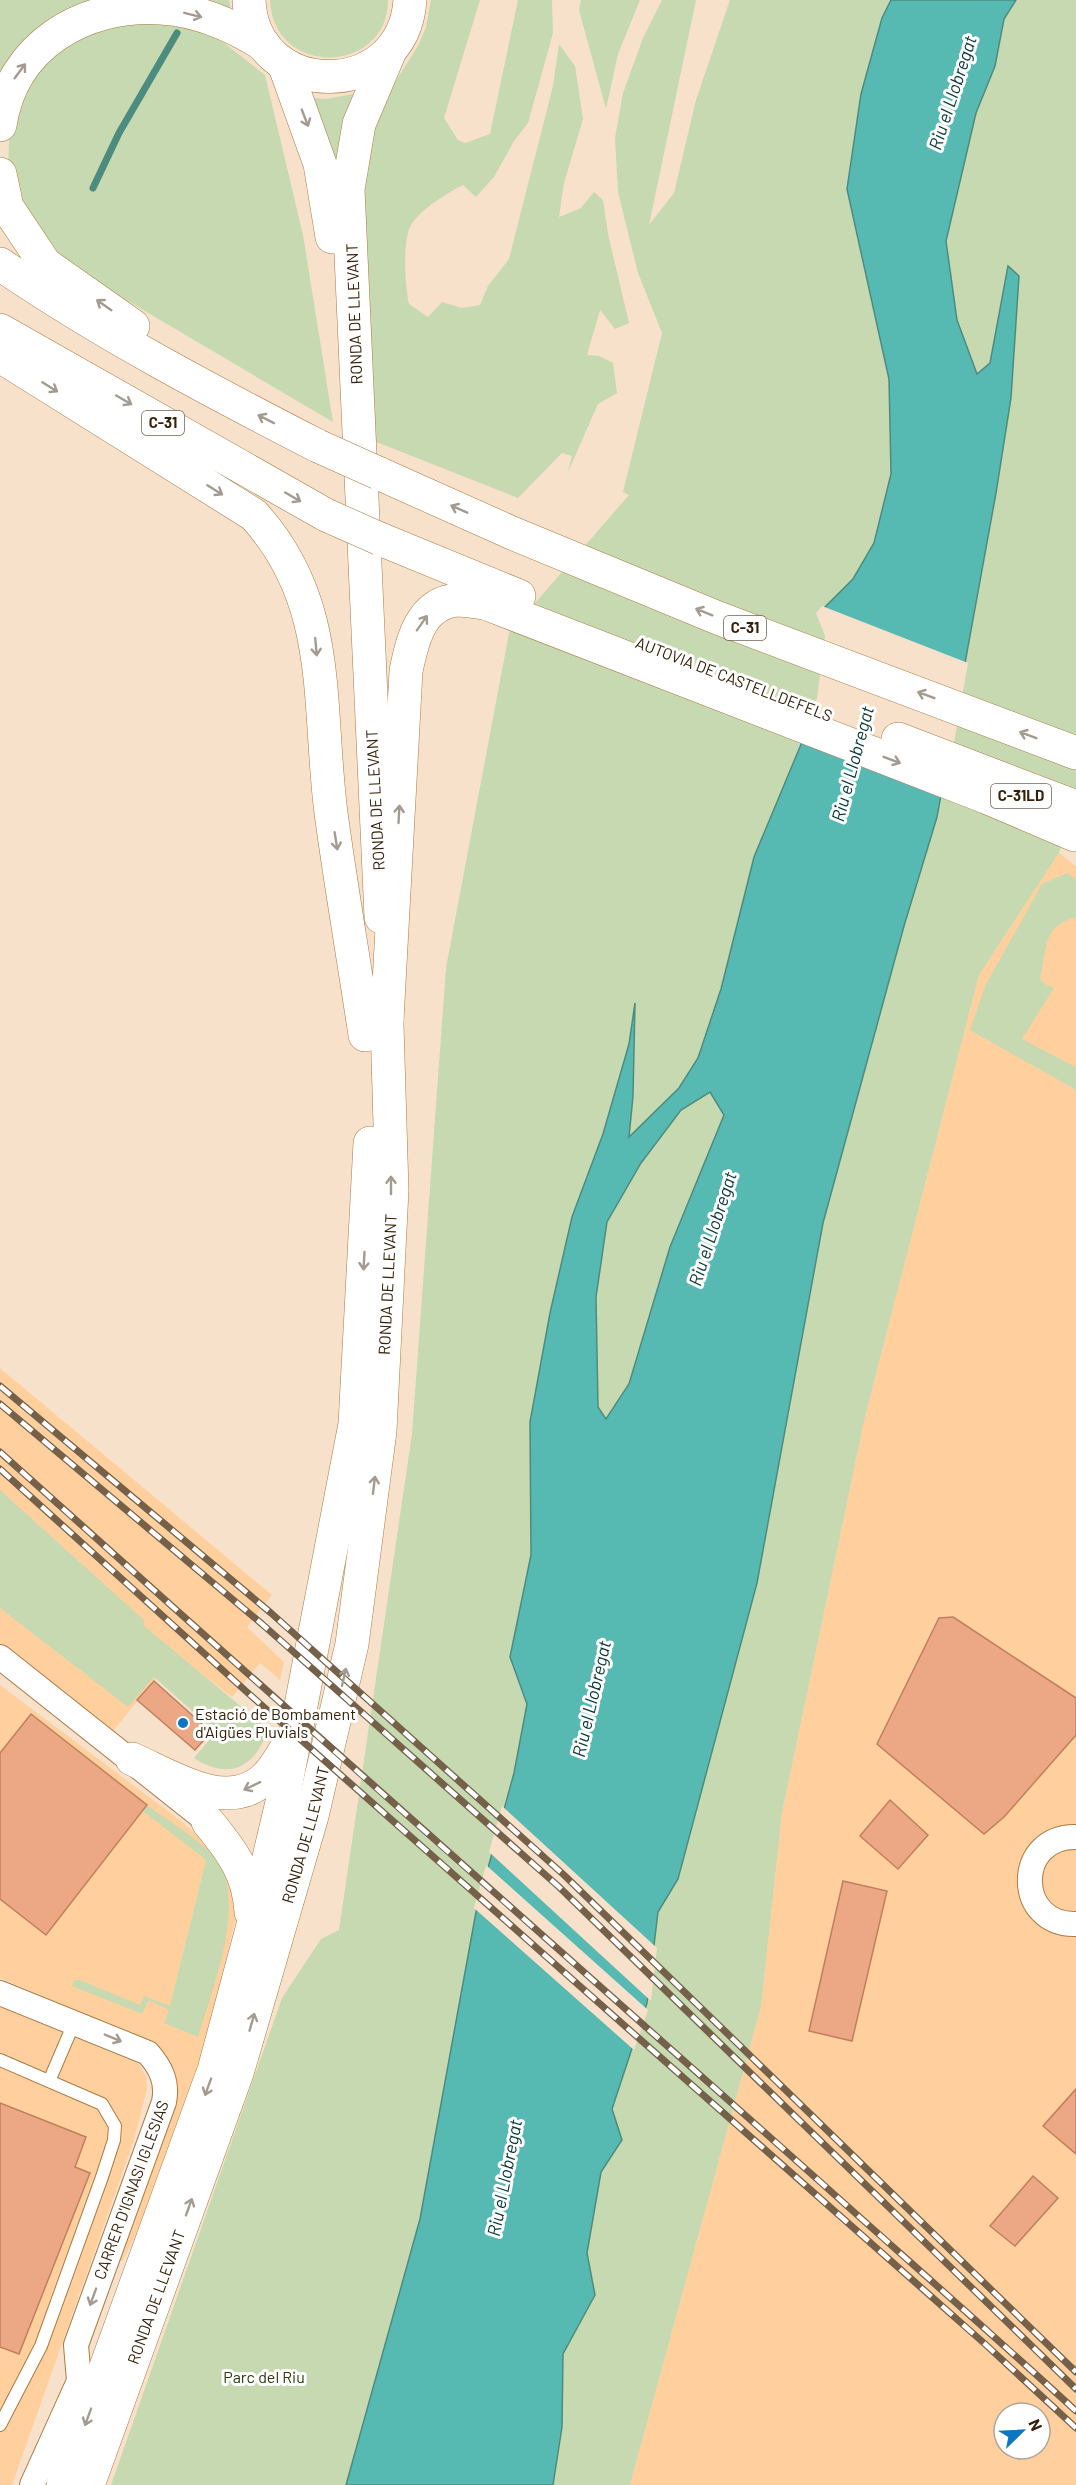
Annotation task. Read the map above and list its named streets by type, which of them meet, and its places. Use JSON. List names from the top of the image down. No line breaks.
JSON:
{"streets":{"main road":["RONDA DE LLEVANT","C-31","AUTOVIA DE CASTELLDEFELS"],"street":["CARRER D'IGNASI IGLESIAS"]},"crossings":[["C-31","AUTOVIA DE CASTELLDEFELS"]],"one_way":["CARRER D'IGNASI IGLESIAS"],"water":["Riu el Llobregat"],"parks":["Parc del Riu"],"places":["Estació de Bombament d'Aigües Pluvials"],"north":"top right"}
